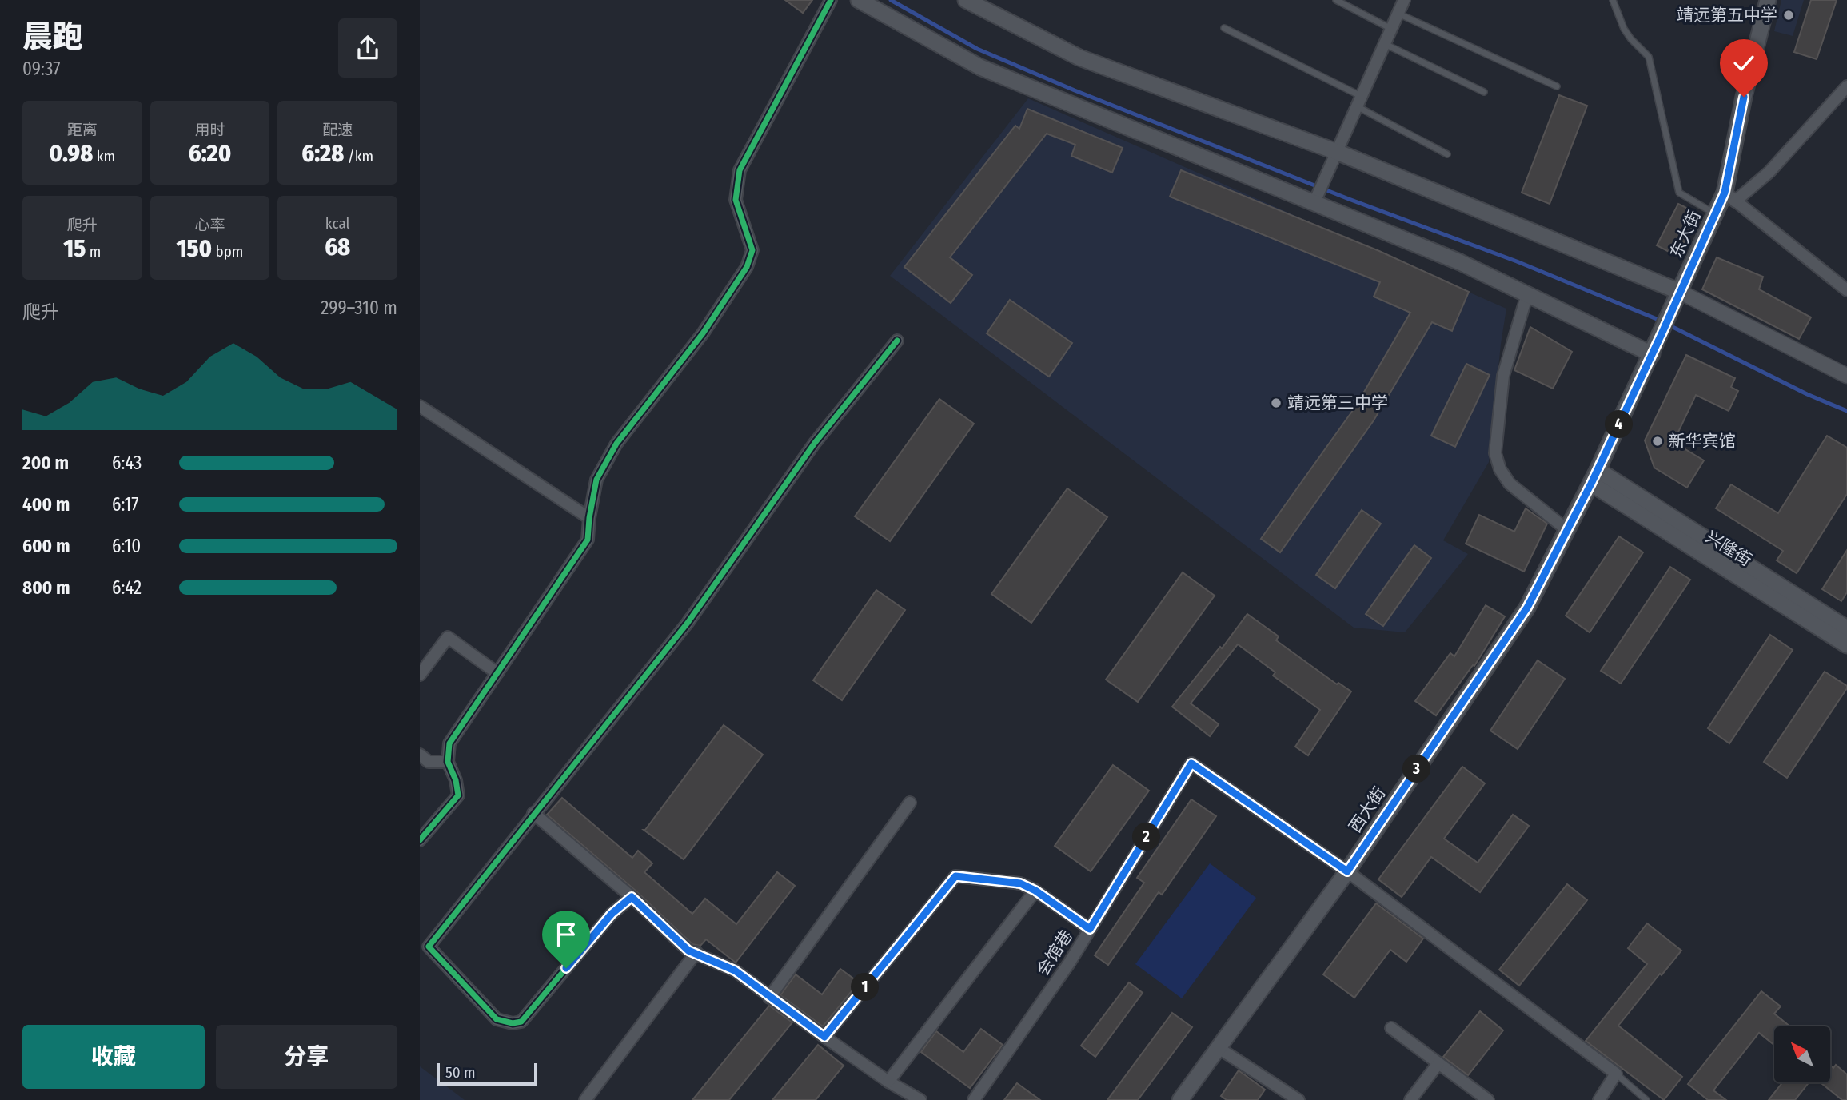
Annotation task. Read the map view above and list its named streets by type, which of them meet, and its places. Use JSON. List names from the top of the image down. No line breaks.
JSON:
{"streets":{"main road":["东大街","兴隆街","西大街"],"street":["会馆巷"]},"crossings":[["东大街","兴隆街"],["东大街","西大街"],["兴隆街","西大街"],["西大街","会馆巷"]],"places":["靖远第五中学","靖远第三中学","新华宾馆"],"scale_bar":"50 m","north":"top left","page":{"heading":["晨跑","09:37"],"stats":[["距离","0.98 km"],["用时","6:20"],["配速","6:28 /km"],["爬升","15 m"],["心率","150 bpm"],["kcal","68"]],"chart":["爬升","299–310 m"],"pins":["4","3","2","1"],"list":[{"name":"200 m","note":"6:43"},{"name":"400 m","note":"6:17"},{"name":"600 m","note":"6:10"},{"name":"800 m","note":"6:42"}],"buttons":["收藏","分享"],"scale":"50 m"}}
